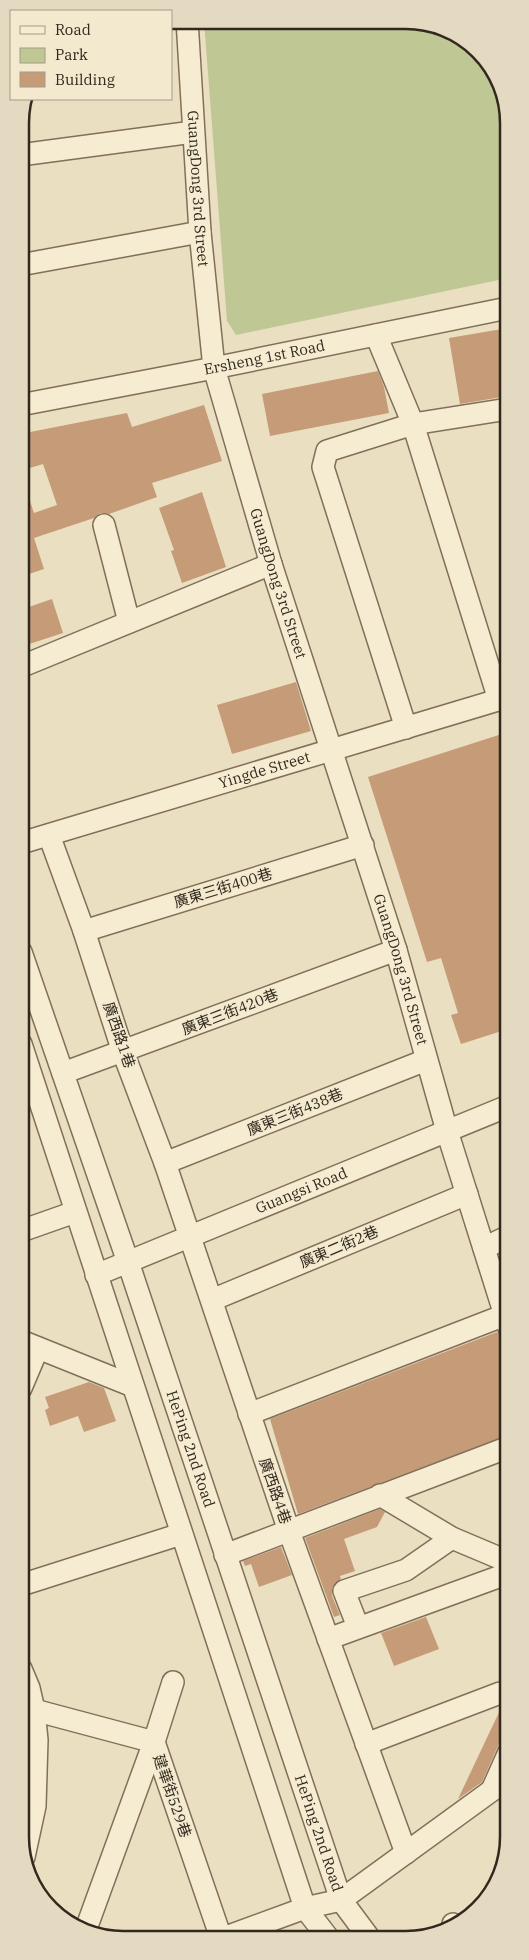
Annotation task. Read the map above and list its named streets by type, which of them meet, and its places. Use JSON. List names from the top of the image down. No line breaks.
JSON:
{"streets":{"street":["GuangDong 3rd Street","Ersheng 1st Road","Yingde Street","廣東三街400巷","廣東三街420巷","廣西路1巷","廣東三街438巷","Guangsi Road","廣東二街2巷","HePing 2nd Road","廣西路4巷","建華街529巷"]},"crossings":[["GuangDong 3rd Street","Ersheng 1st Road"],["GuangDong 3rd Street","Yingde Street"],["GuangDong 3rd Street","廣東三街400巷"],["GuangDong 3rd Street","廣東三街420巷"],["GuangDong 3rd Street","廣東三街438巷"],["GuangDong 3rd Street","Guangsi Road"],["GuangDong 3rd Street","廣東二街2巷"],["Yingde Street","廣西路1巷"],["廣東三街400巷","廣西路1巷"],["廣東三街420巷","廣西路1巷"],["廣東三街420巷","HePing 2nd Road"],["廣西路1巷","廣東三街438巷"],["廣西路1巷","Guangsi Road"],["廣西路1巷","廣西路4巷"],["Guangsi Road","HePing 2nd Road"],["Guangsi Road","廣西路4巷"],["廣東二街2巷","廣西路4巷"]],"legend":["Road","Park","Building"]}
